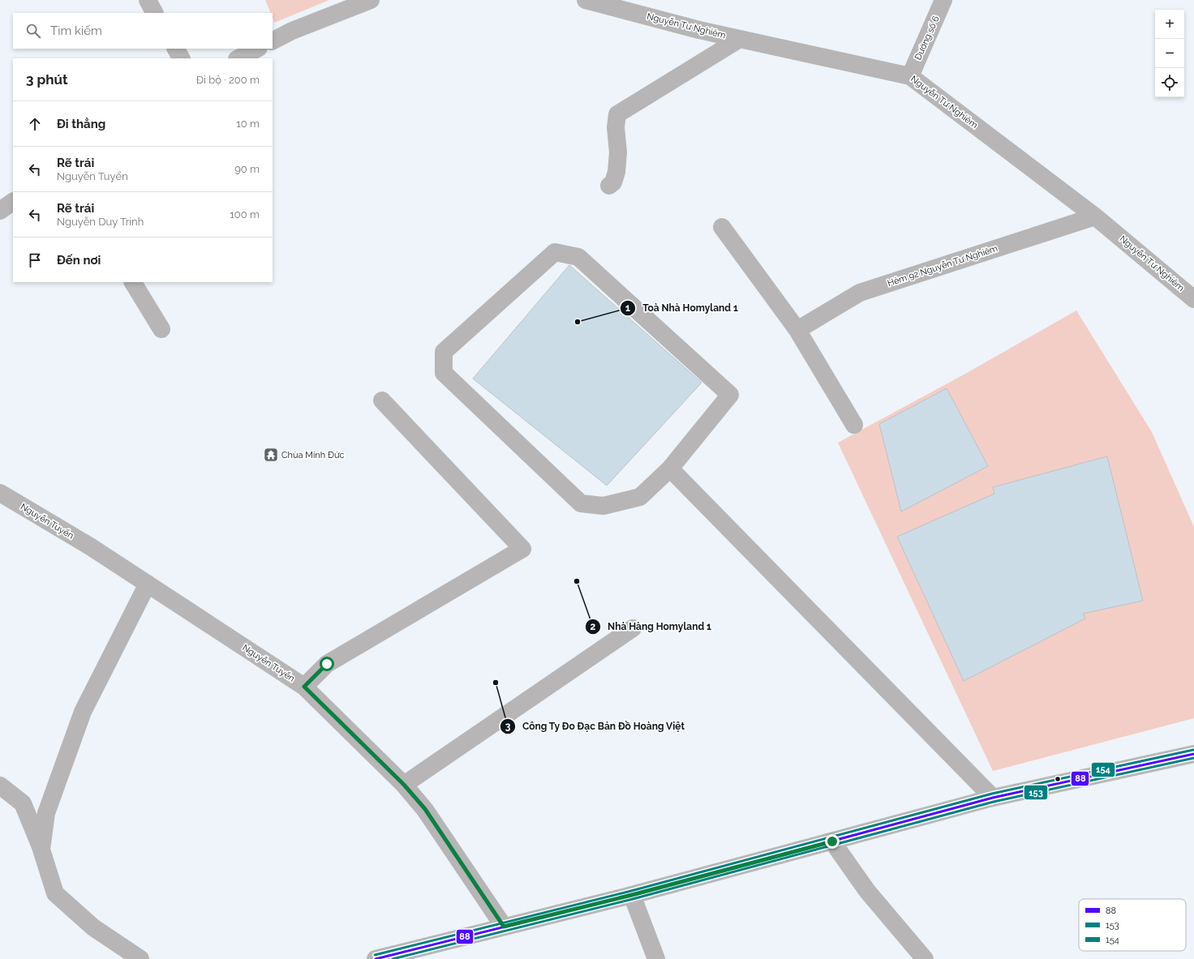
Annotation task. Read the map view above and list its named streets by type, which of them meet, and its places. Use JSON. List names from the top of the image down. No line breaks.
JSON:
{"streets":{"street":["Nguyễn Tư Nghiêm","Đường số 6","Hẻm 92 Nguyễn Tư Nghiêm","Nguyễn Tuyển"]},"crossings":[["Nguyễn Tư Nghiêm","Đường số 6"],["Nguyễn Tư Nghiêm","Hẻm 92 Nguyễn Tư Nghiêm"]],"places":{"other":["Toà Nhà Homyland 1","Nhà Hàng Homyland 1","Công Ty Đo Đạc Bản Đồ Hoàng Việt"],"temple":["Chùa Minh Đức"]},"lines":["transit line 154","transit line 88","transit line 153"],"legend":["88","153","154"],"page":{"map_buttons":["+","−"],"search":"Tìm kiếm","heading":["3 phút","Đi bộ · 200 m"],"list":[["Đi thẳng","10 m"],["Rẽ trái","Nguyễn Tuyển","90 m"],["Rẽ trái","Nguyễn Duy Trinh","100 m"],"Đến nơi"]}}
